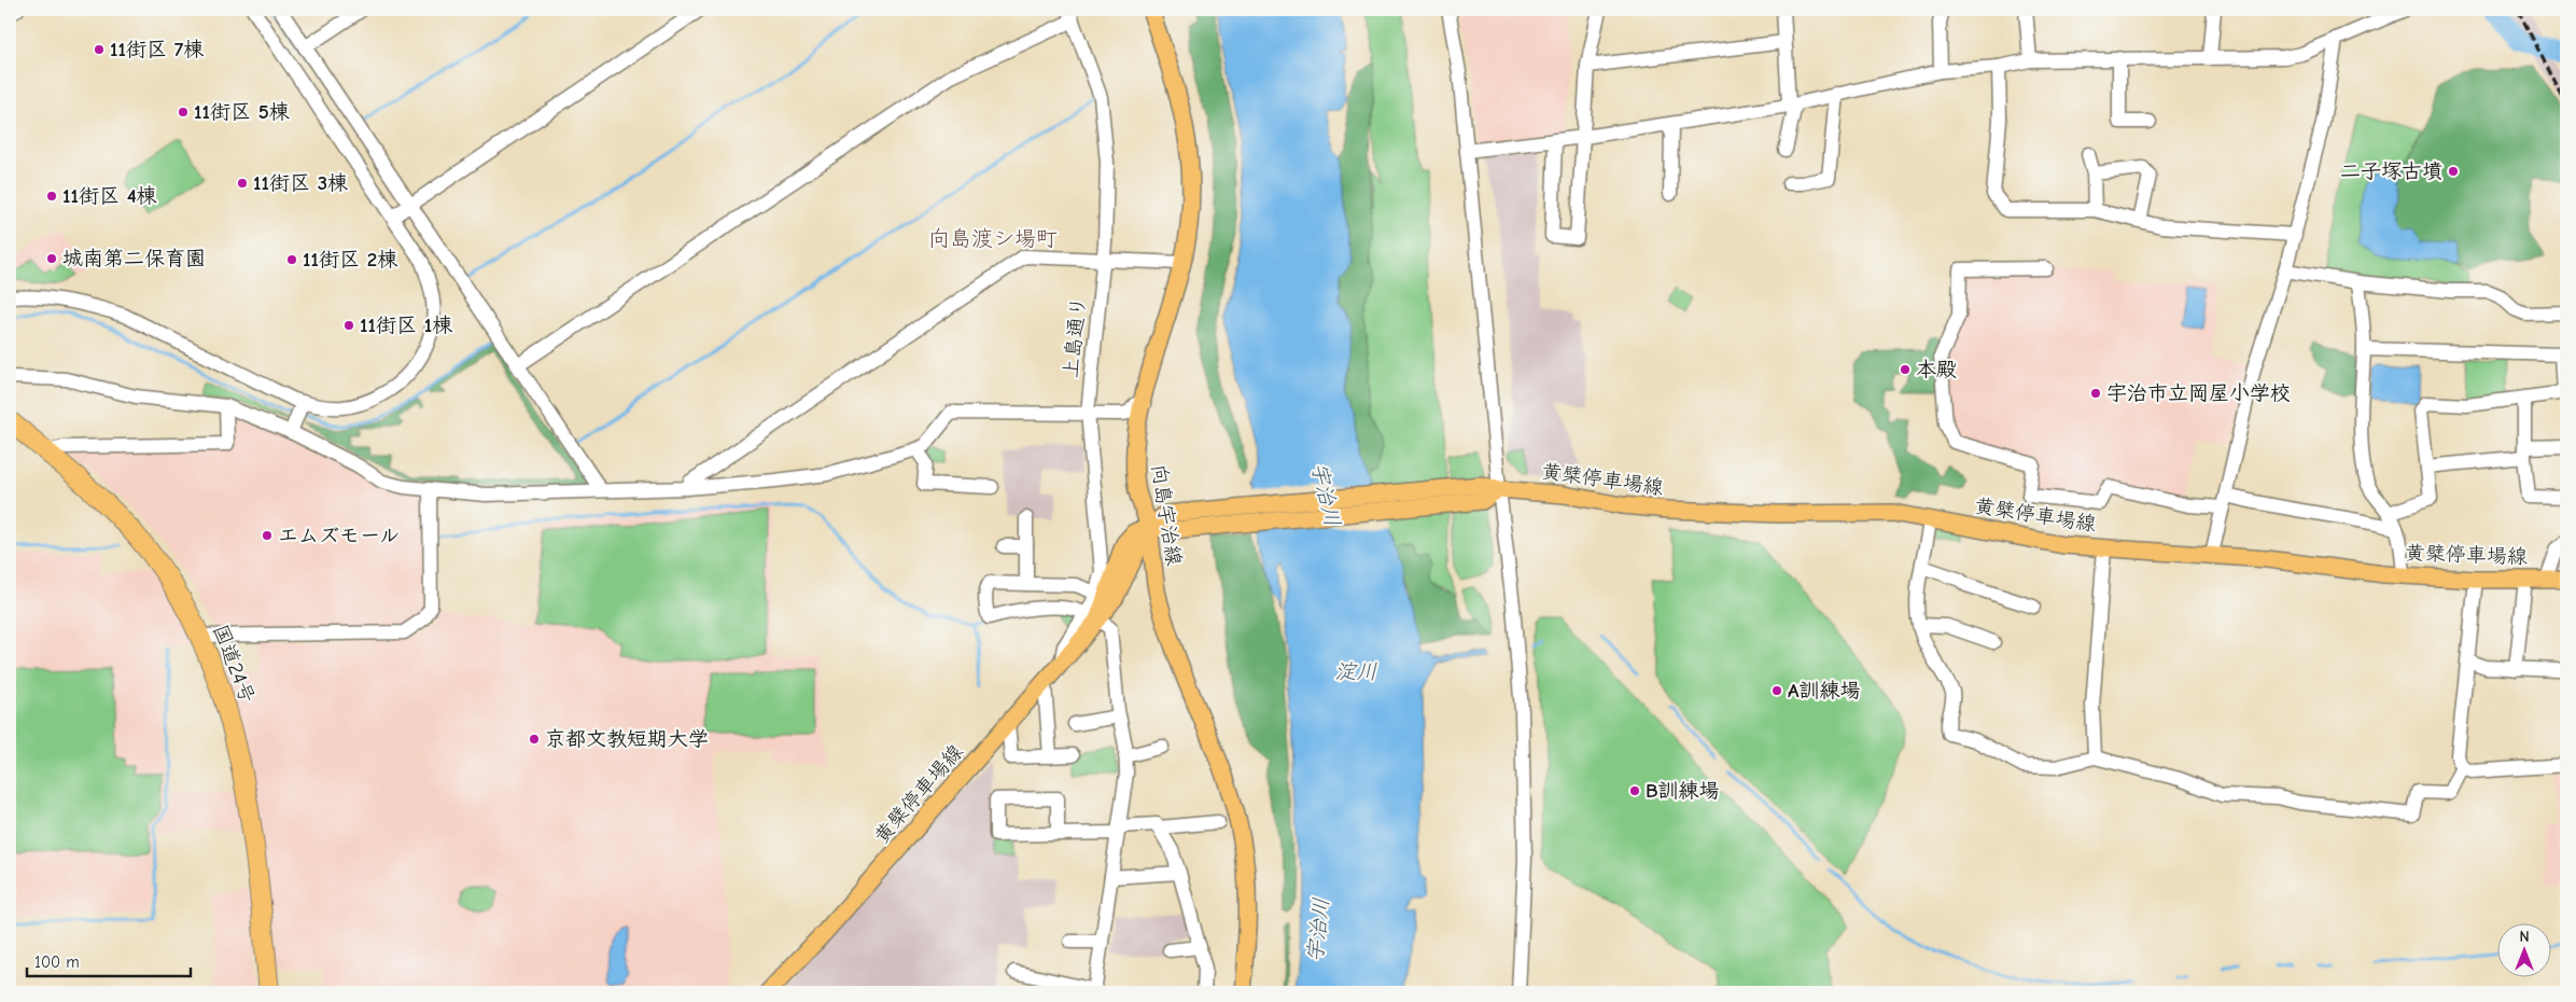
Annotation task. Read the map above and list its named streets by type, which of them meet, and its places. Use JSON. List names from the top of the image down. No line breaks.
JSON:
{"streets":{"highway":["国道24号"],"main road":["黄檗停車場線","向島宇治線"],"street":["上島通り"]},"crossings":[["上島通り","黄檗停車場線"],["黄檗停車場線","向島宇治線"]],"districts":["向島渡シ場町"],"water":["宇治川","淀川"],"places":["11街区 7棟","11街区 5棟","二子塚古墳","11街区 3棟","11街区 4棟","城南第二保育園","11街区 2棟","11街区 1棟","本殿","宇治市立岡屋小学校","エムズモール","A訓練場","京都文教短期大学","B訓練場"],"scale_bar":"100 m","north":"top"}
